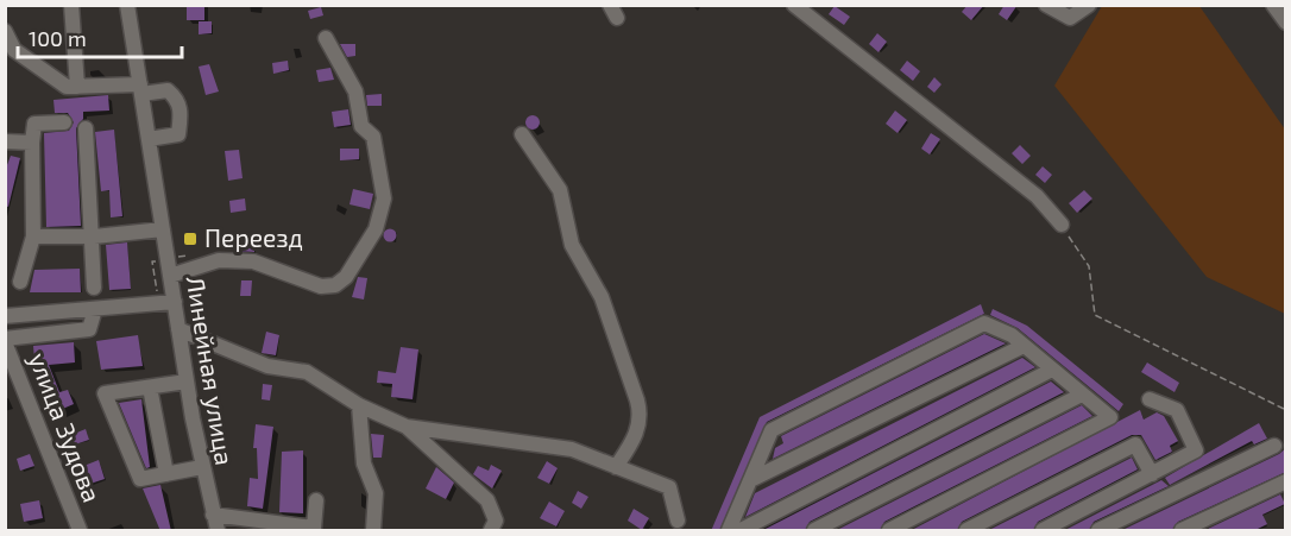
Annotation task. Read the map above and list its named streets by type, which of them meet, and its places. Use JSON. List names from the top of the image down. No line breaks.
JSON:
{"streets":{"street":["Линейная улица","улица Зудова"]},"places":{"transit":["Переезд"]},"scale_bar":"100 m"}
